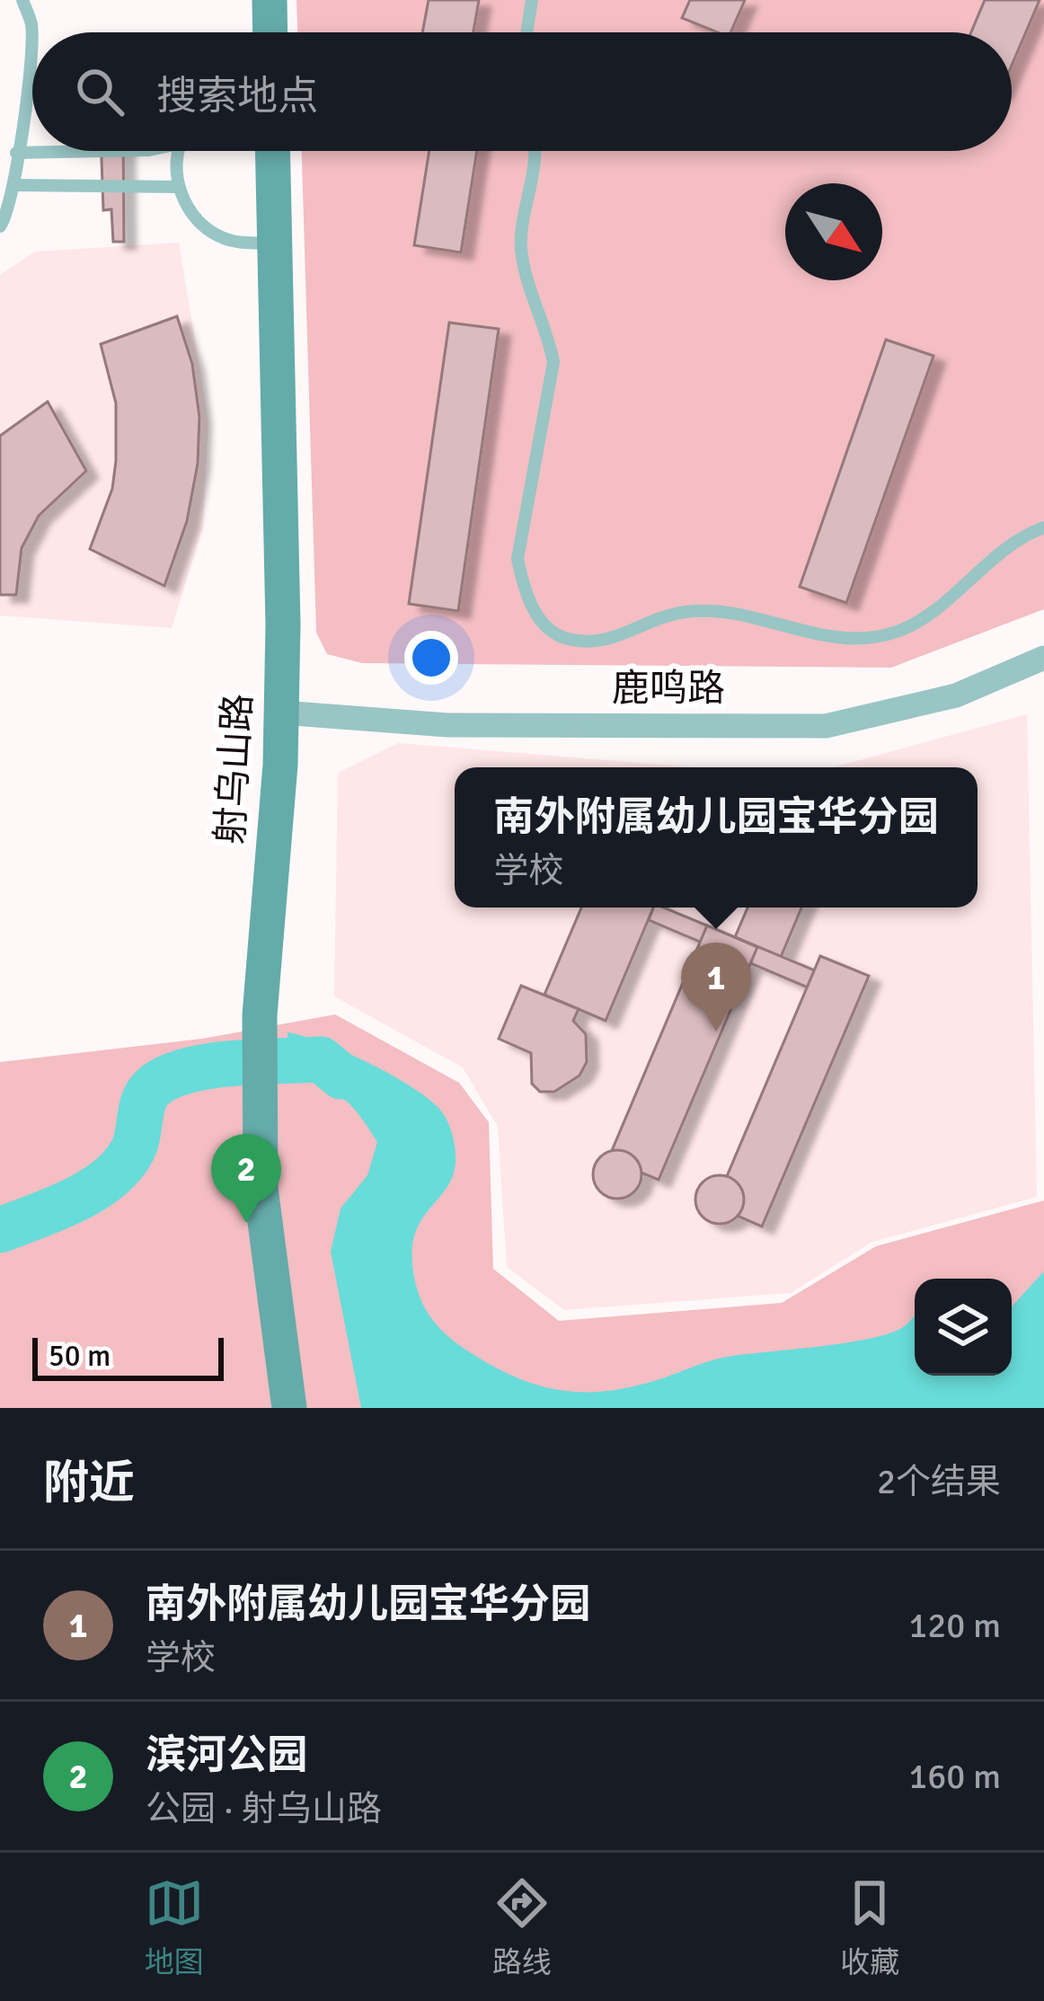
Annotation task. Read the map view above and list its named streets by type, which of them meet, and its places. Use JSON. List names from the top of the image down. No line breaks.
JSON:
{"streets":{"street":["鹿鸣路","射乌山路"]},"crossings":[["鹿鸣路","射乌山路"]],"scale_bar":"50 m","north":"bottom right","page":{"search":"搜索地点","popup":["南外附属幼儿园宝华分园","学校"],"pins":["1","2"],"scale":"50 m","heading":["附近","2个结果"],"list":[{"mark":"1","name":"南外附属幼儿园宝华分园","note":"学校","value":"120 m"},{"mark":"2","name":"滨河公园","note":"公园 · 射乌山路","value":"160 m"}],"nav":["地图","路线","收藏"]}}
